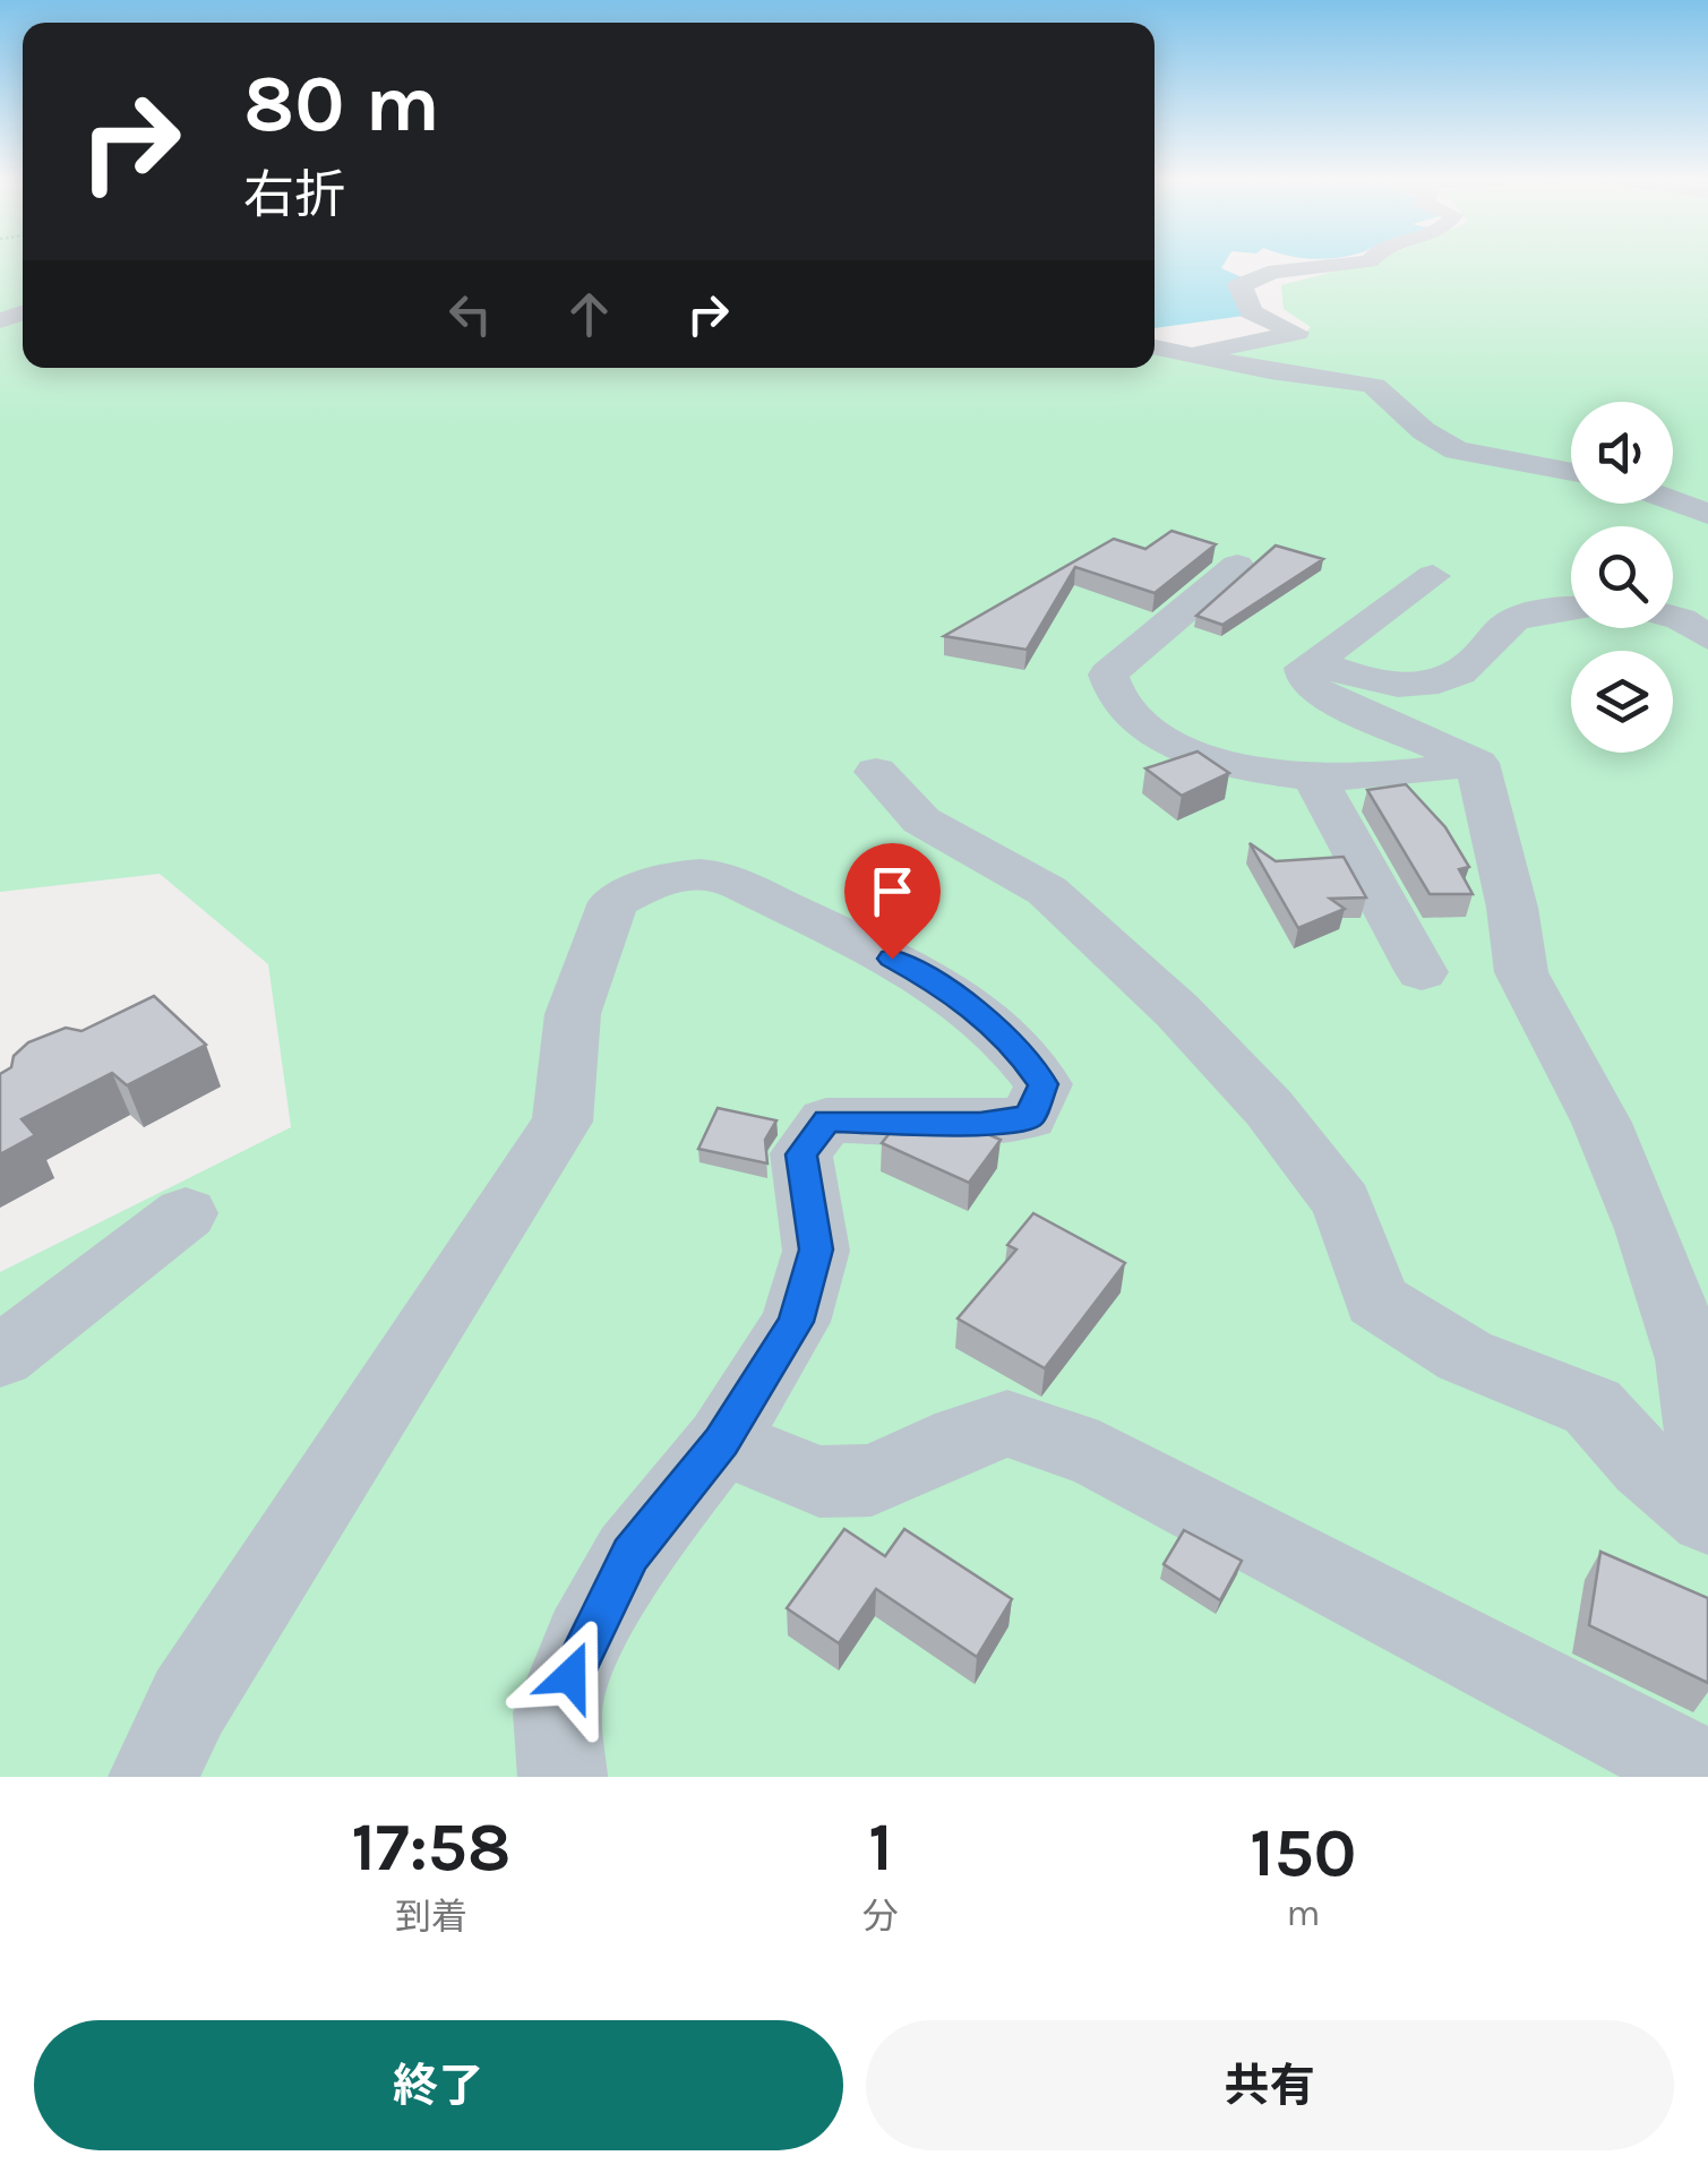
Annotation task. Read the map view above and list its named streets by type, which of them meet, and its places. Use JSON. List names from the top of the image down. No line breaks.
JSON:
{"page":{"turn":["80 m","右折"],"eta":["17:58","到着","1","分","150","m"],"buttons":["終了","共有"]}}
